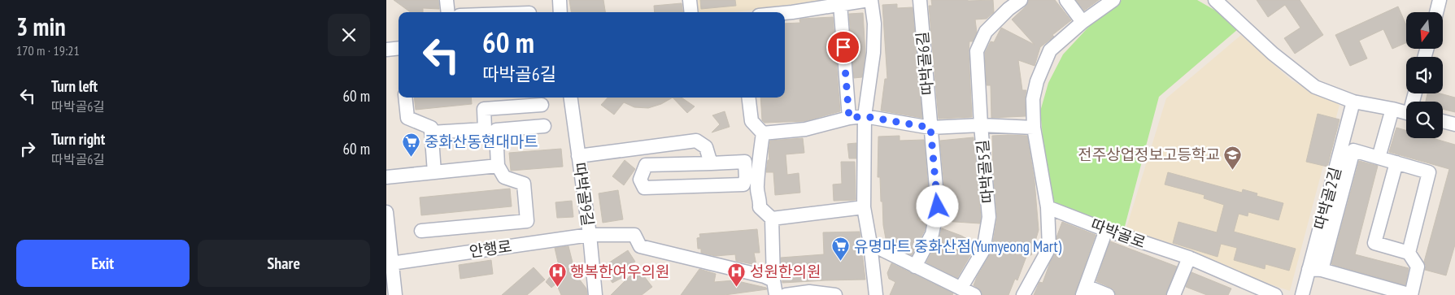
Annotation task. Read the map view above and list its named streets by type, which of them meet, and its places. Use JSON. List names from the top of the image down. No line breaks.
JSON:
{"streets":{"street":["따박골6길","따박골5길","따박골9길","따박골2길","따박골로","안행로"]},"crossings":[["따박골9길","안행로"]],"places":{"supermarket":["중화산동현대마트","유명마트 중화산점(Yumyeong Mart)"],"school or university":["전주상업정보고등학교"],"hospital":["행복한여우의원","성원한의원"]},"north":"bottom","page":{"heading":["3 min","170 m · 19:21"],"turn":["60 m","따박골6길"],"list":[{"name":"Turn left","note":"따박골6길","value":"60 m"},{"name":"Turn right","note":"따박골6길","value":"60 m"}],"buttons":["Exit","Share"]}}
